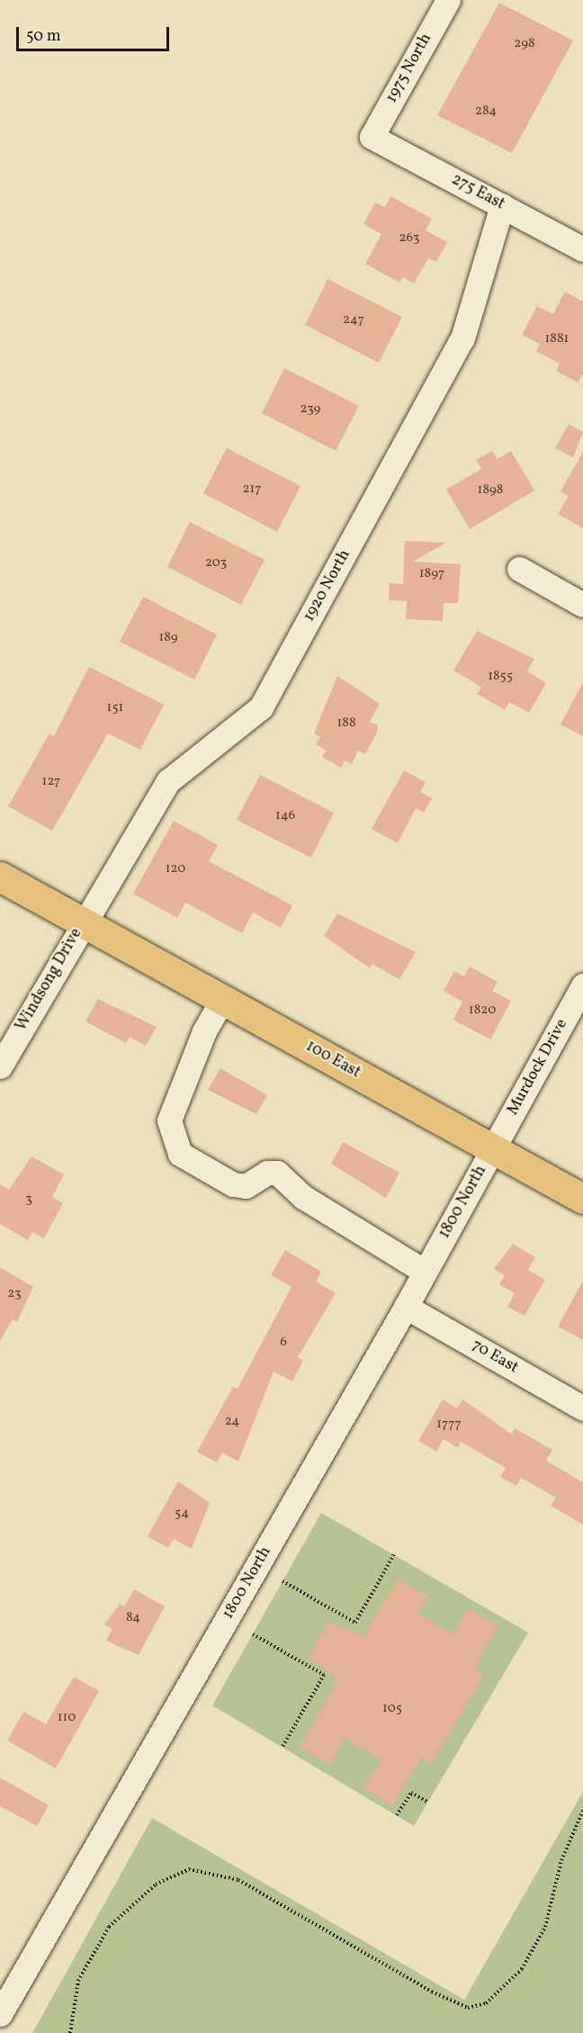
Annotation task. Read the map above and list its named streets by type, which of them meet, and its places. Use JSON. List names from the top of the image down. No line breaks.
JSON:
{"streets":{"main road":["100 East"],"street":["1975 North","275 East","1920 North","Windsong Drive","Murdock Drive","1800 North","70 East"]},"crossings":[["1975 North","275 East"],["275 East","1920 North"],["1920 North","Windsong Drive"],["1920 North","100 East"],["Windsong Drive","100 East"],["100 East","Murdock Drive"],["100 East","1800 North"],["Murdock Drive","1800 North"],["1800 North","70 East"]],"house_numbers":["298","284","263","247","1881","239","217","1898","203","1897","189","1855","151","188","127","146","120","1820","3","23","6","24","1777","54","84","105","110"],"scale_bar":"50 m"}
